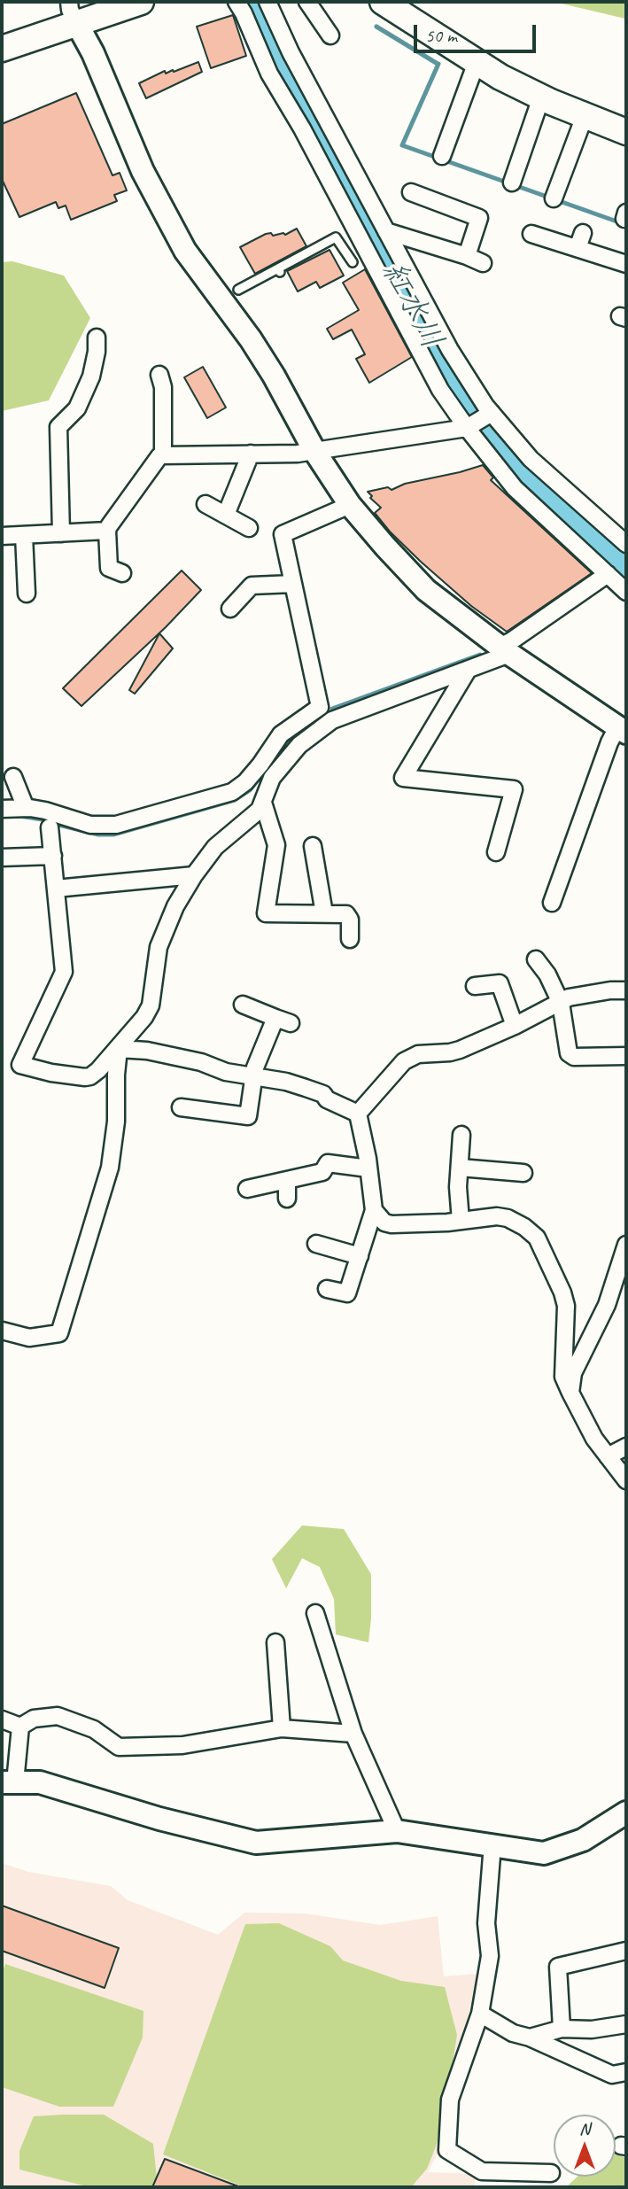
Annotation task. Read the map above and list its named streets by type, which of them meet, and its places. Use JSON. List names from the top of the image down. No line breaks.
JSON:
{"water":["紅水川"],"scale_bar":"50 m","north":"top"}
